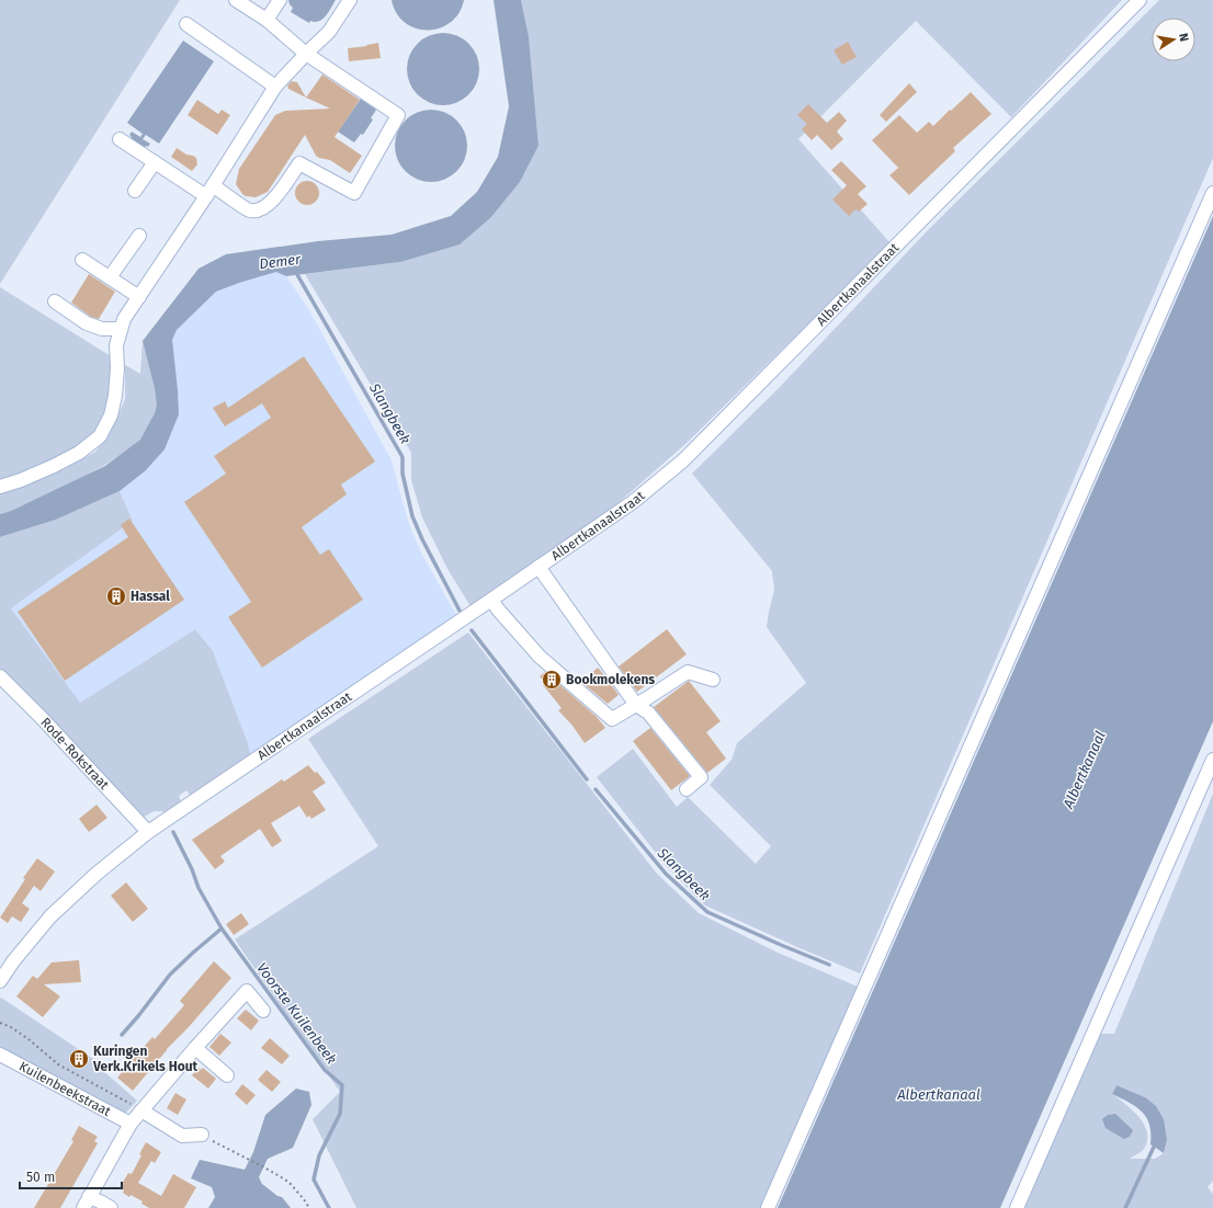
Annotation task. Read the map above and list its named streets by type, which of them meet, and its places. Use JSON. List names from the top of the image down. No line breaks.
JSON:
{"streets":{"street":["Albertkanaalstraat","Rode-Rokstraat","Kuilenbeekstraat"]},"crossings":[["Albertkanaalstraat","Rode-Rokstraat"]],"water":["Demer","Slangbeek","Albertkanaal","Voorste Kuilenbeek"],"places":{"building":["Hassal","Bookmolekens","Kuringen Verk.Krikels Hout"]},"scale_bar":"50 m","north":"right"}
